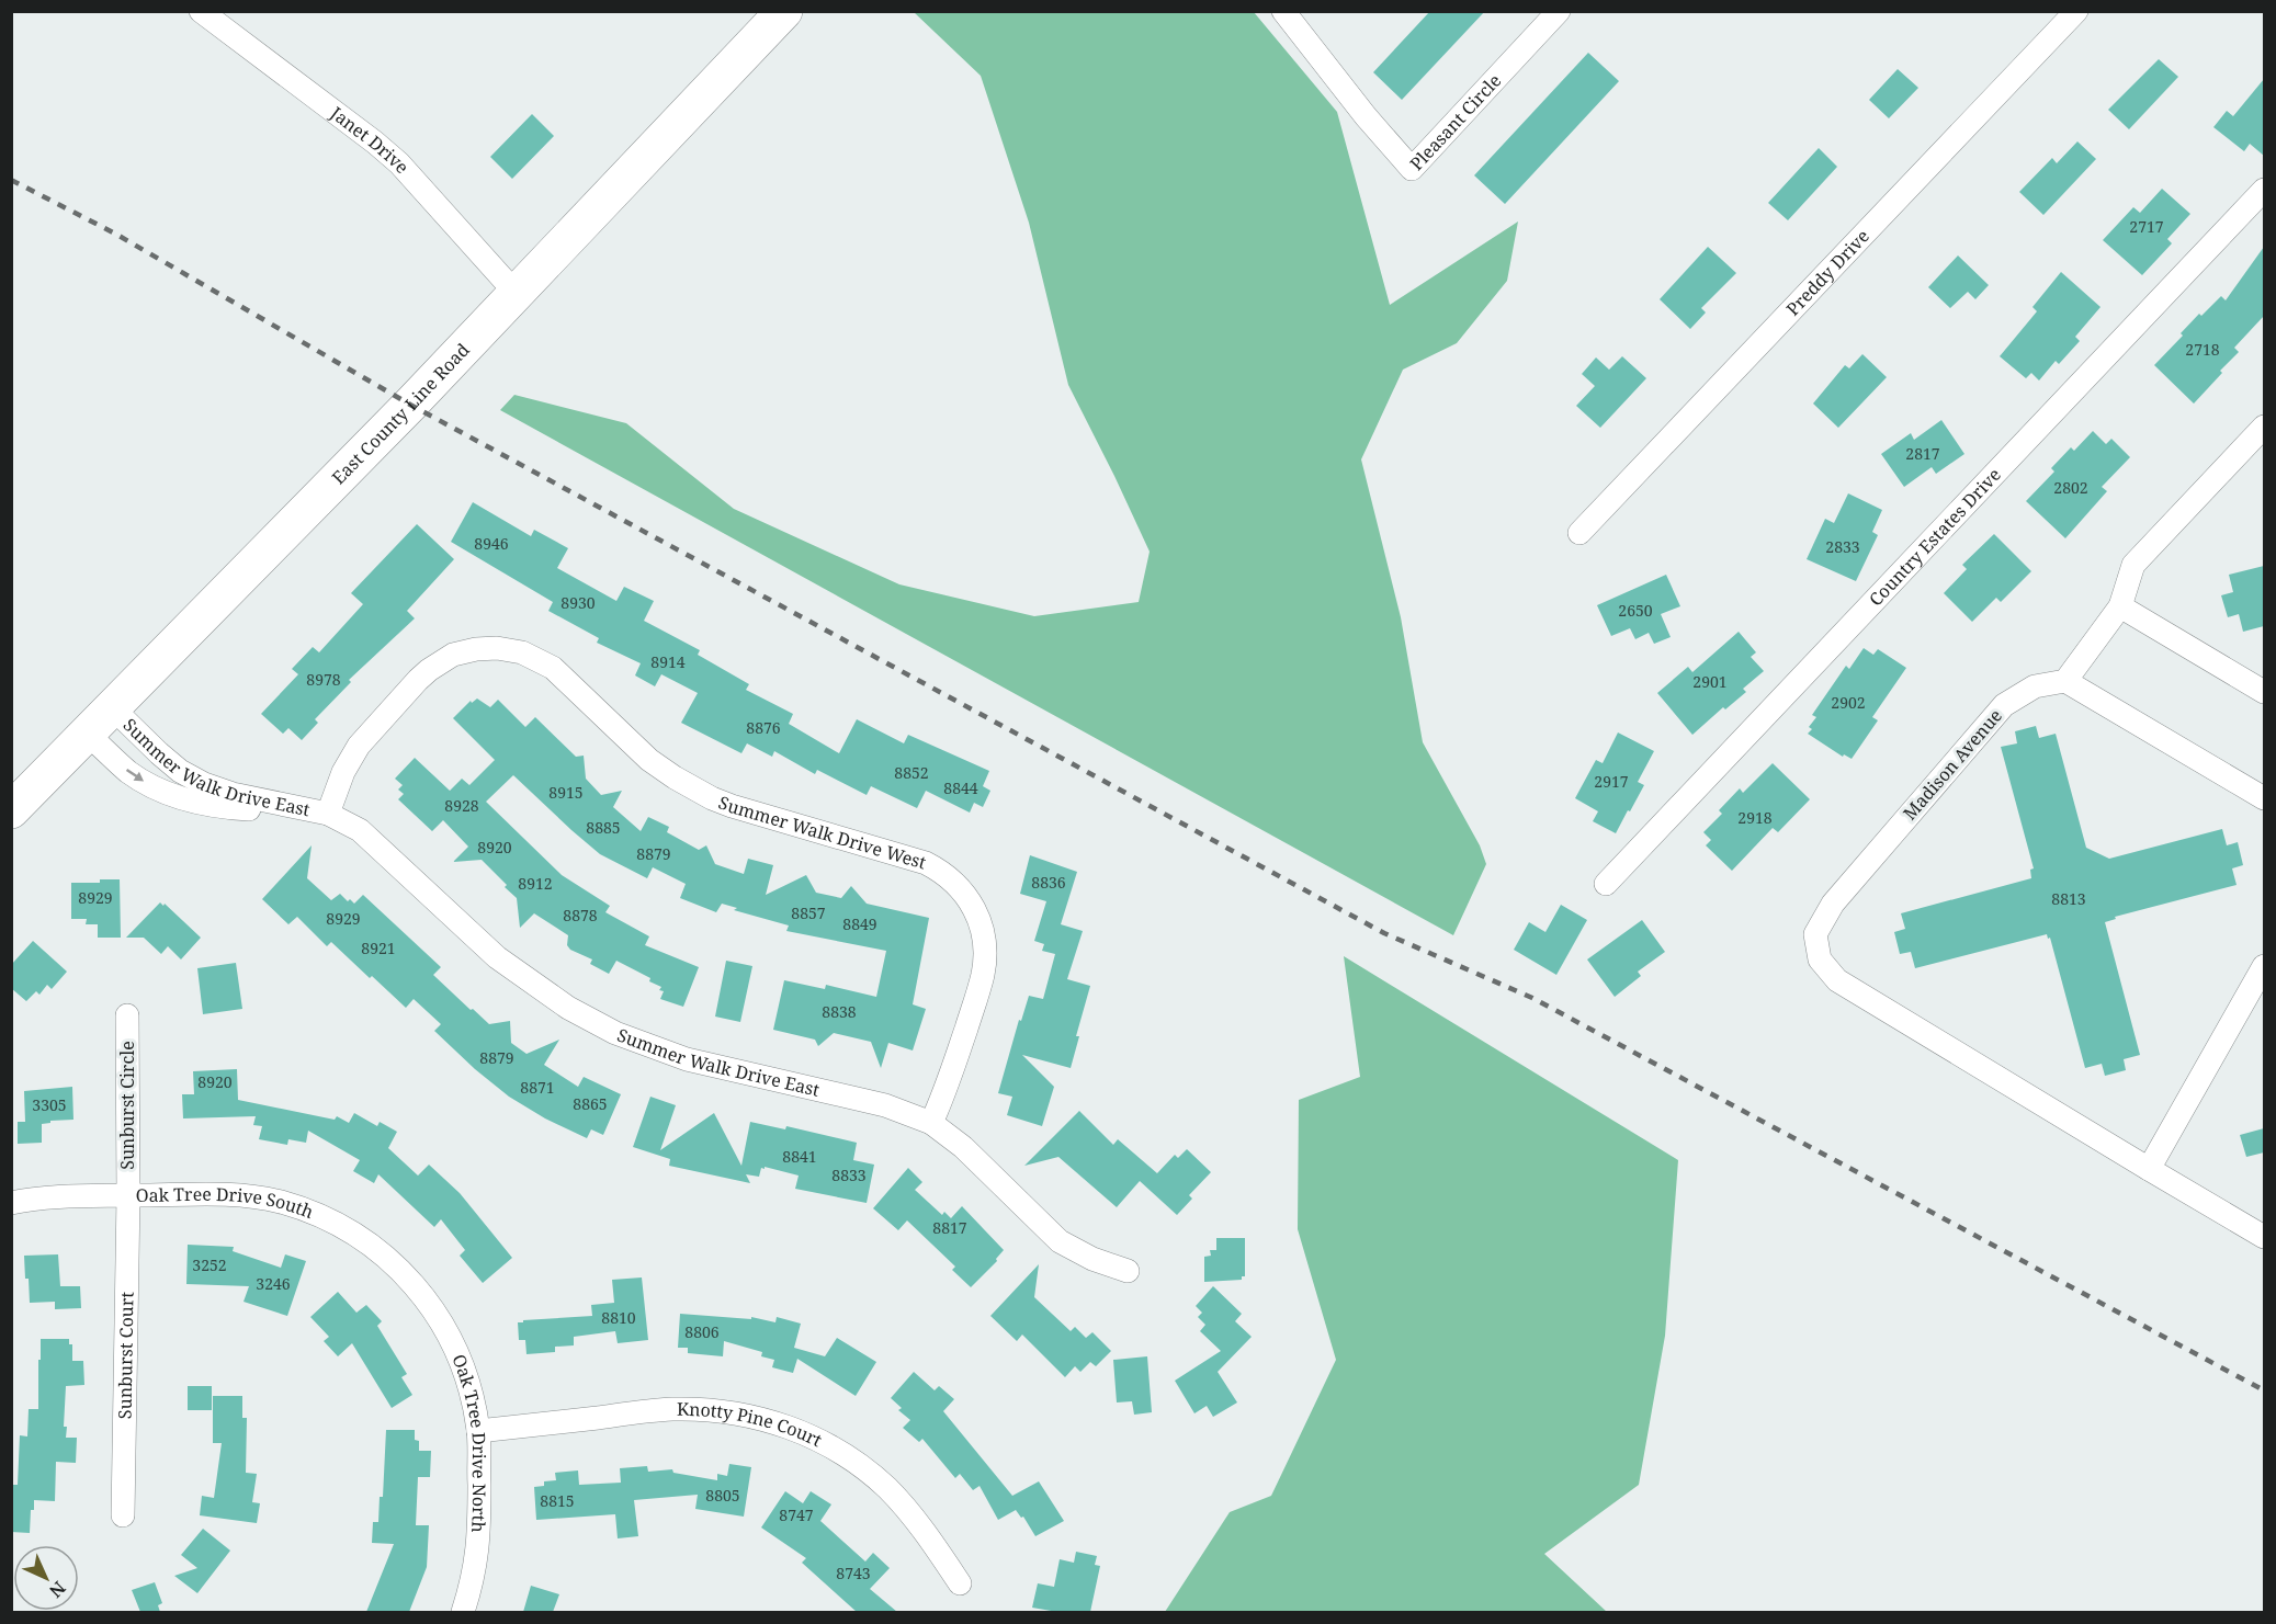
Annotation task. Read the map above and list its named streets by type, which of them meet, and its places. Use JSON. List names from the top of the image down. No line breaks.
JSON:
{"streets":{"main road":["East County Line Road"],"street":["Pleasant Circle","Janet Drive","Preddy Drive","Country Estates Drive","Summer Walk Drive East","Madison Avenue","Summer Walk Drive West","Sunburst Circle","Oak Tree Drive South","Sunburst Court","Knotty Pine Court","Oak Tree Drive North"]},"crossings":[["Janet Drive","East County Line Road"],["East County Line Road","Summer Walk Drive East"],["Summer Walk Drive East","Summer Walk Drive West"],["Sunburst Circle","Oak Tree Drive South"],["Sunburst Circle","Sunburst Court"],["Oak Tree Drive South","Sunburst Court"],["Oak Tree Drive South","Oak Tree Drive North"],["Knotty Pine Court","Oak Tree Drive North"]],"house_numbers":["2717","2718","2817","2802","8946","2833","8930","2650","8914","8978","2901","2902","8876","8852","2917","8844","8915","8928","2918","8885","8920","8879","8836","8912","8929","8813","8857","8878","8929","8849","8921","8838","8879","8920","8871","8865","3305","8841","8833","8817","3252","3246","8810","8806","8805","8815","8747","8743"],"north":"bottom right"}
